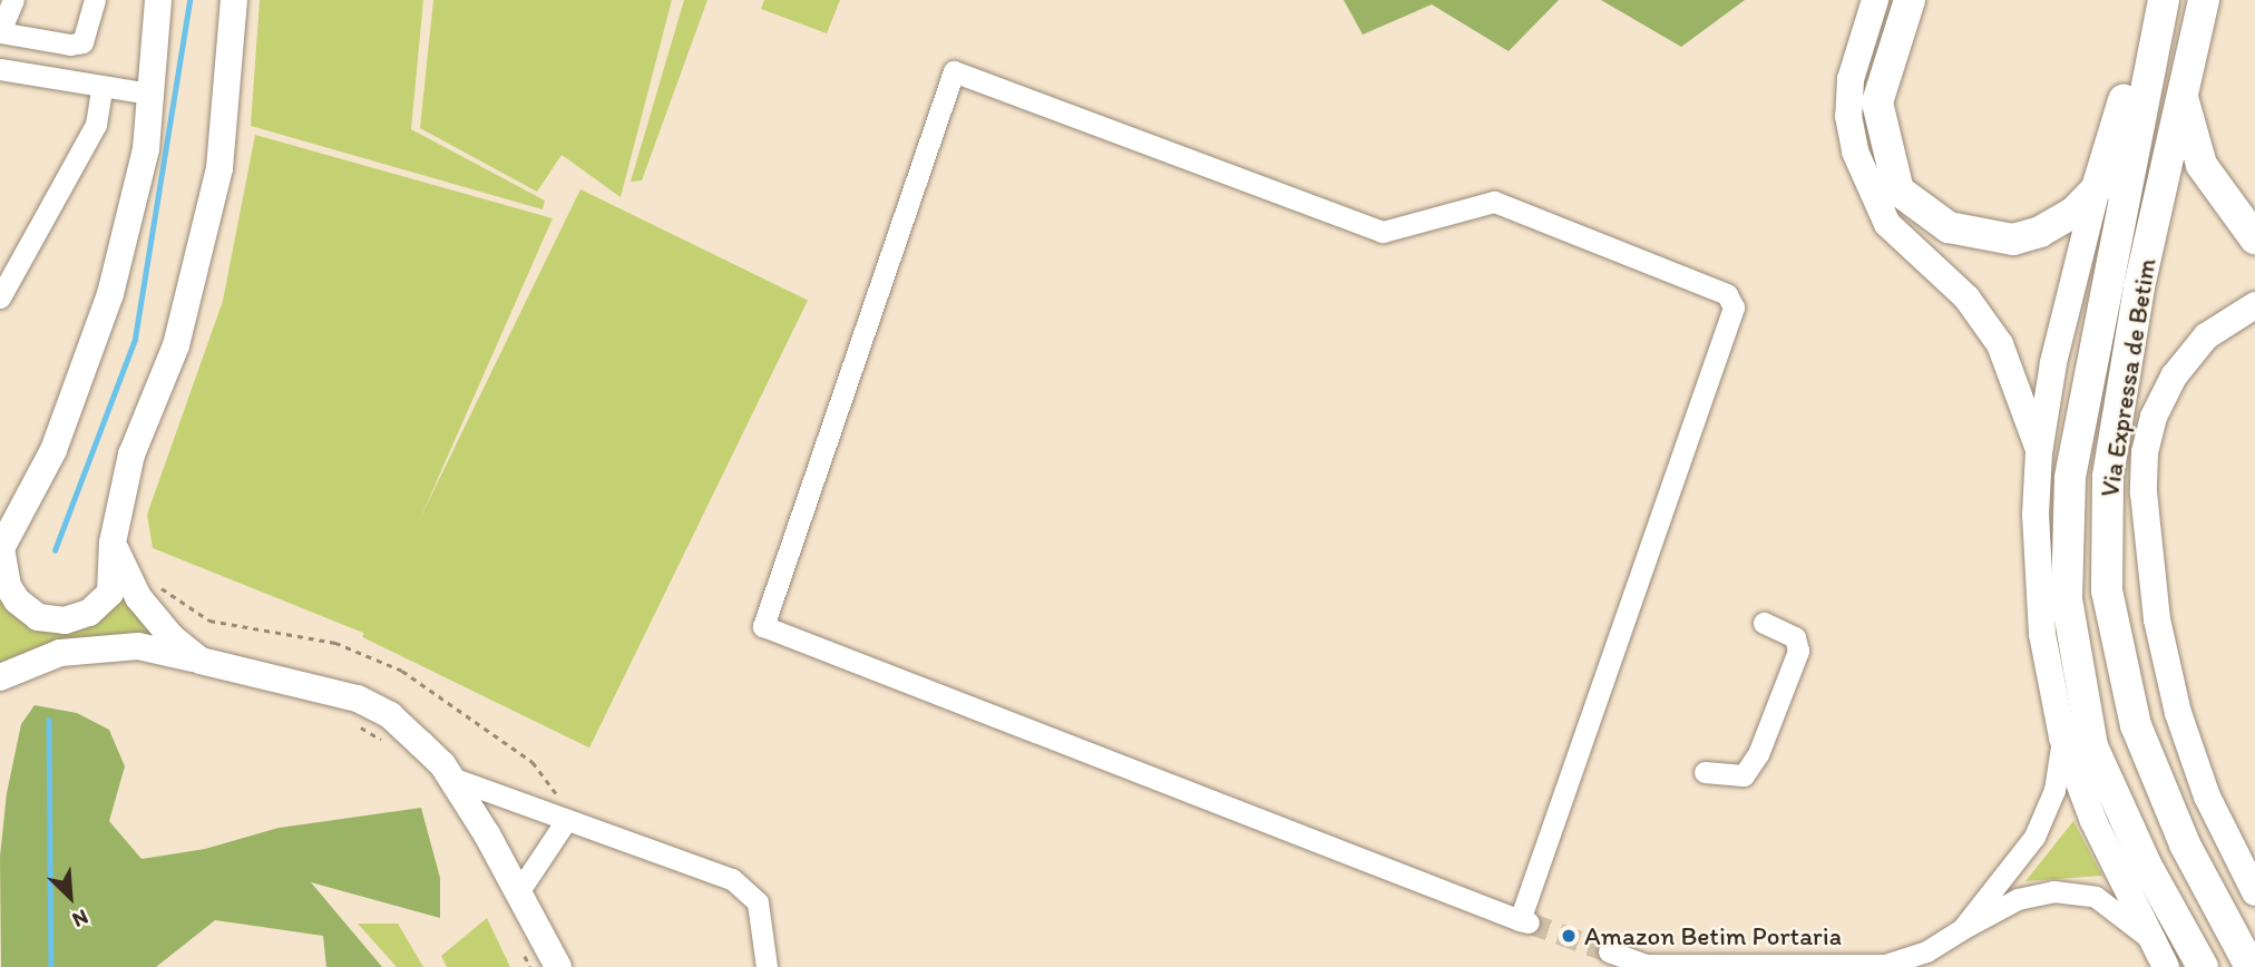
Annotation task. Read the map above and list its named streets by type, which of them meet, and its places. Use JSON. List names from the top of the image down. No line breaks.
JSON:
{"streets":{"highway":["Via Expressa de Betim"]},"places":["Amazon Betim Portaria"],"north":"bottom right"}
